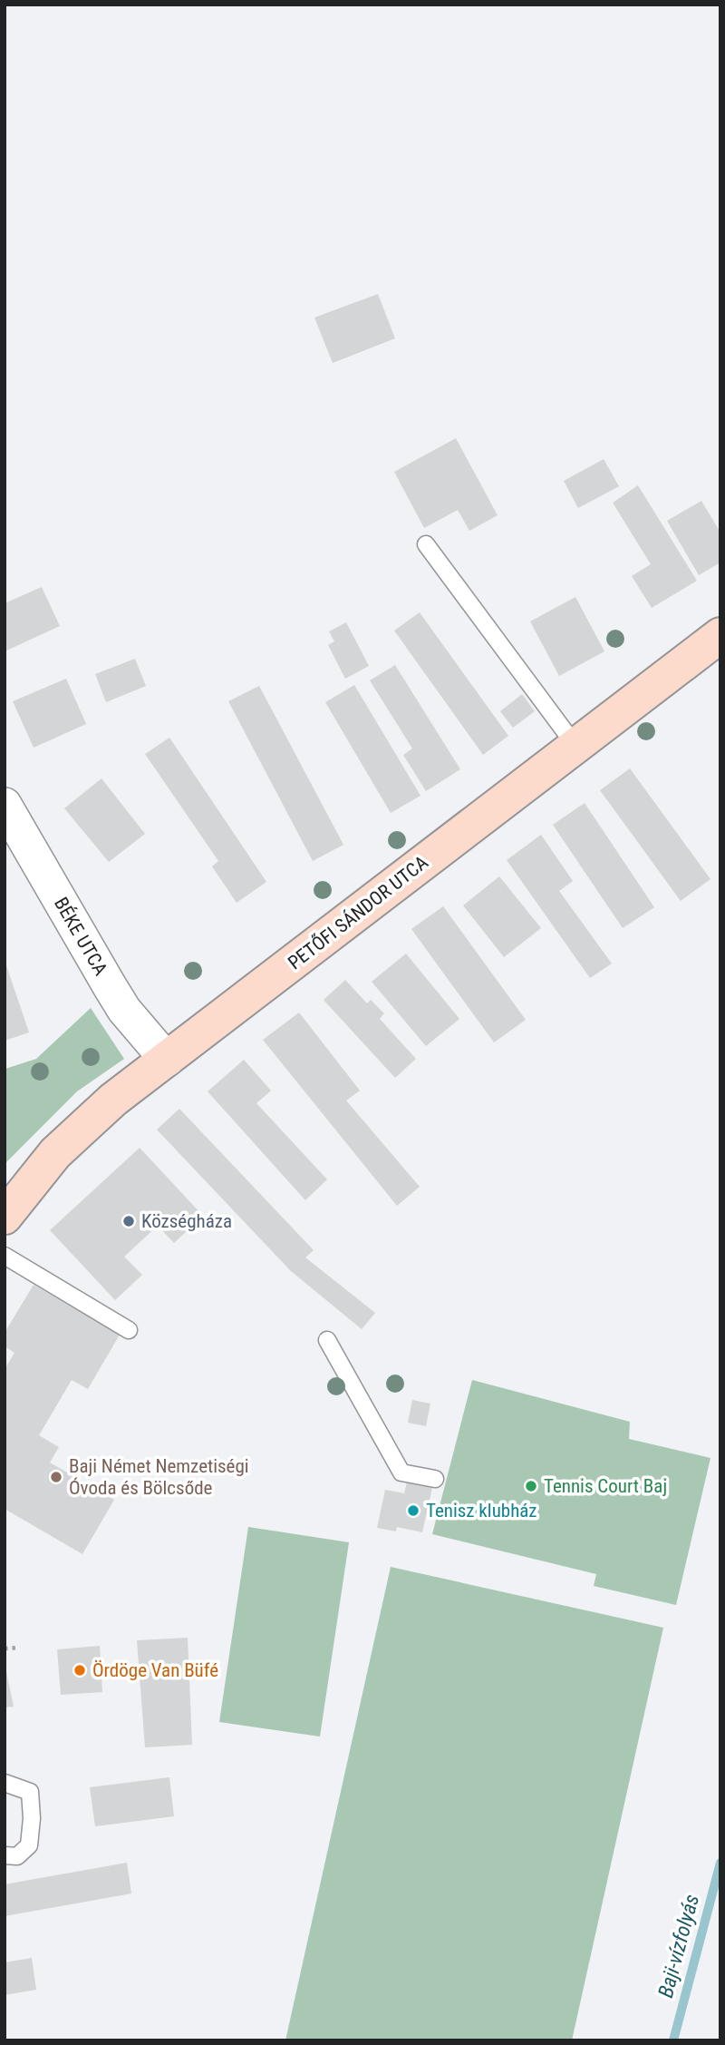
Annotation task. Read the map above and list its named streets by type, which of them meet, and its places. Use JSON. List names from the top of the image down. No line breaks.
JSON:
{"streets":{"street":["PETŐFI SÁNDOR UTCA","BÉKE UTCA"]},"crossings":[["PETŐFI SÁNDOR UTCA","BÉKE UTCA"]],"water":["Baji-vízfolyás"],"places":["Községháza","Baji Német Nemzetiségi Óvoda és Bölcsőde","Tennis Court Baj","Tenisz klubház","Ördöge Van Büfé"]}
